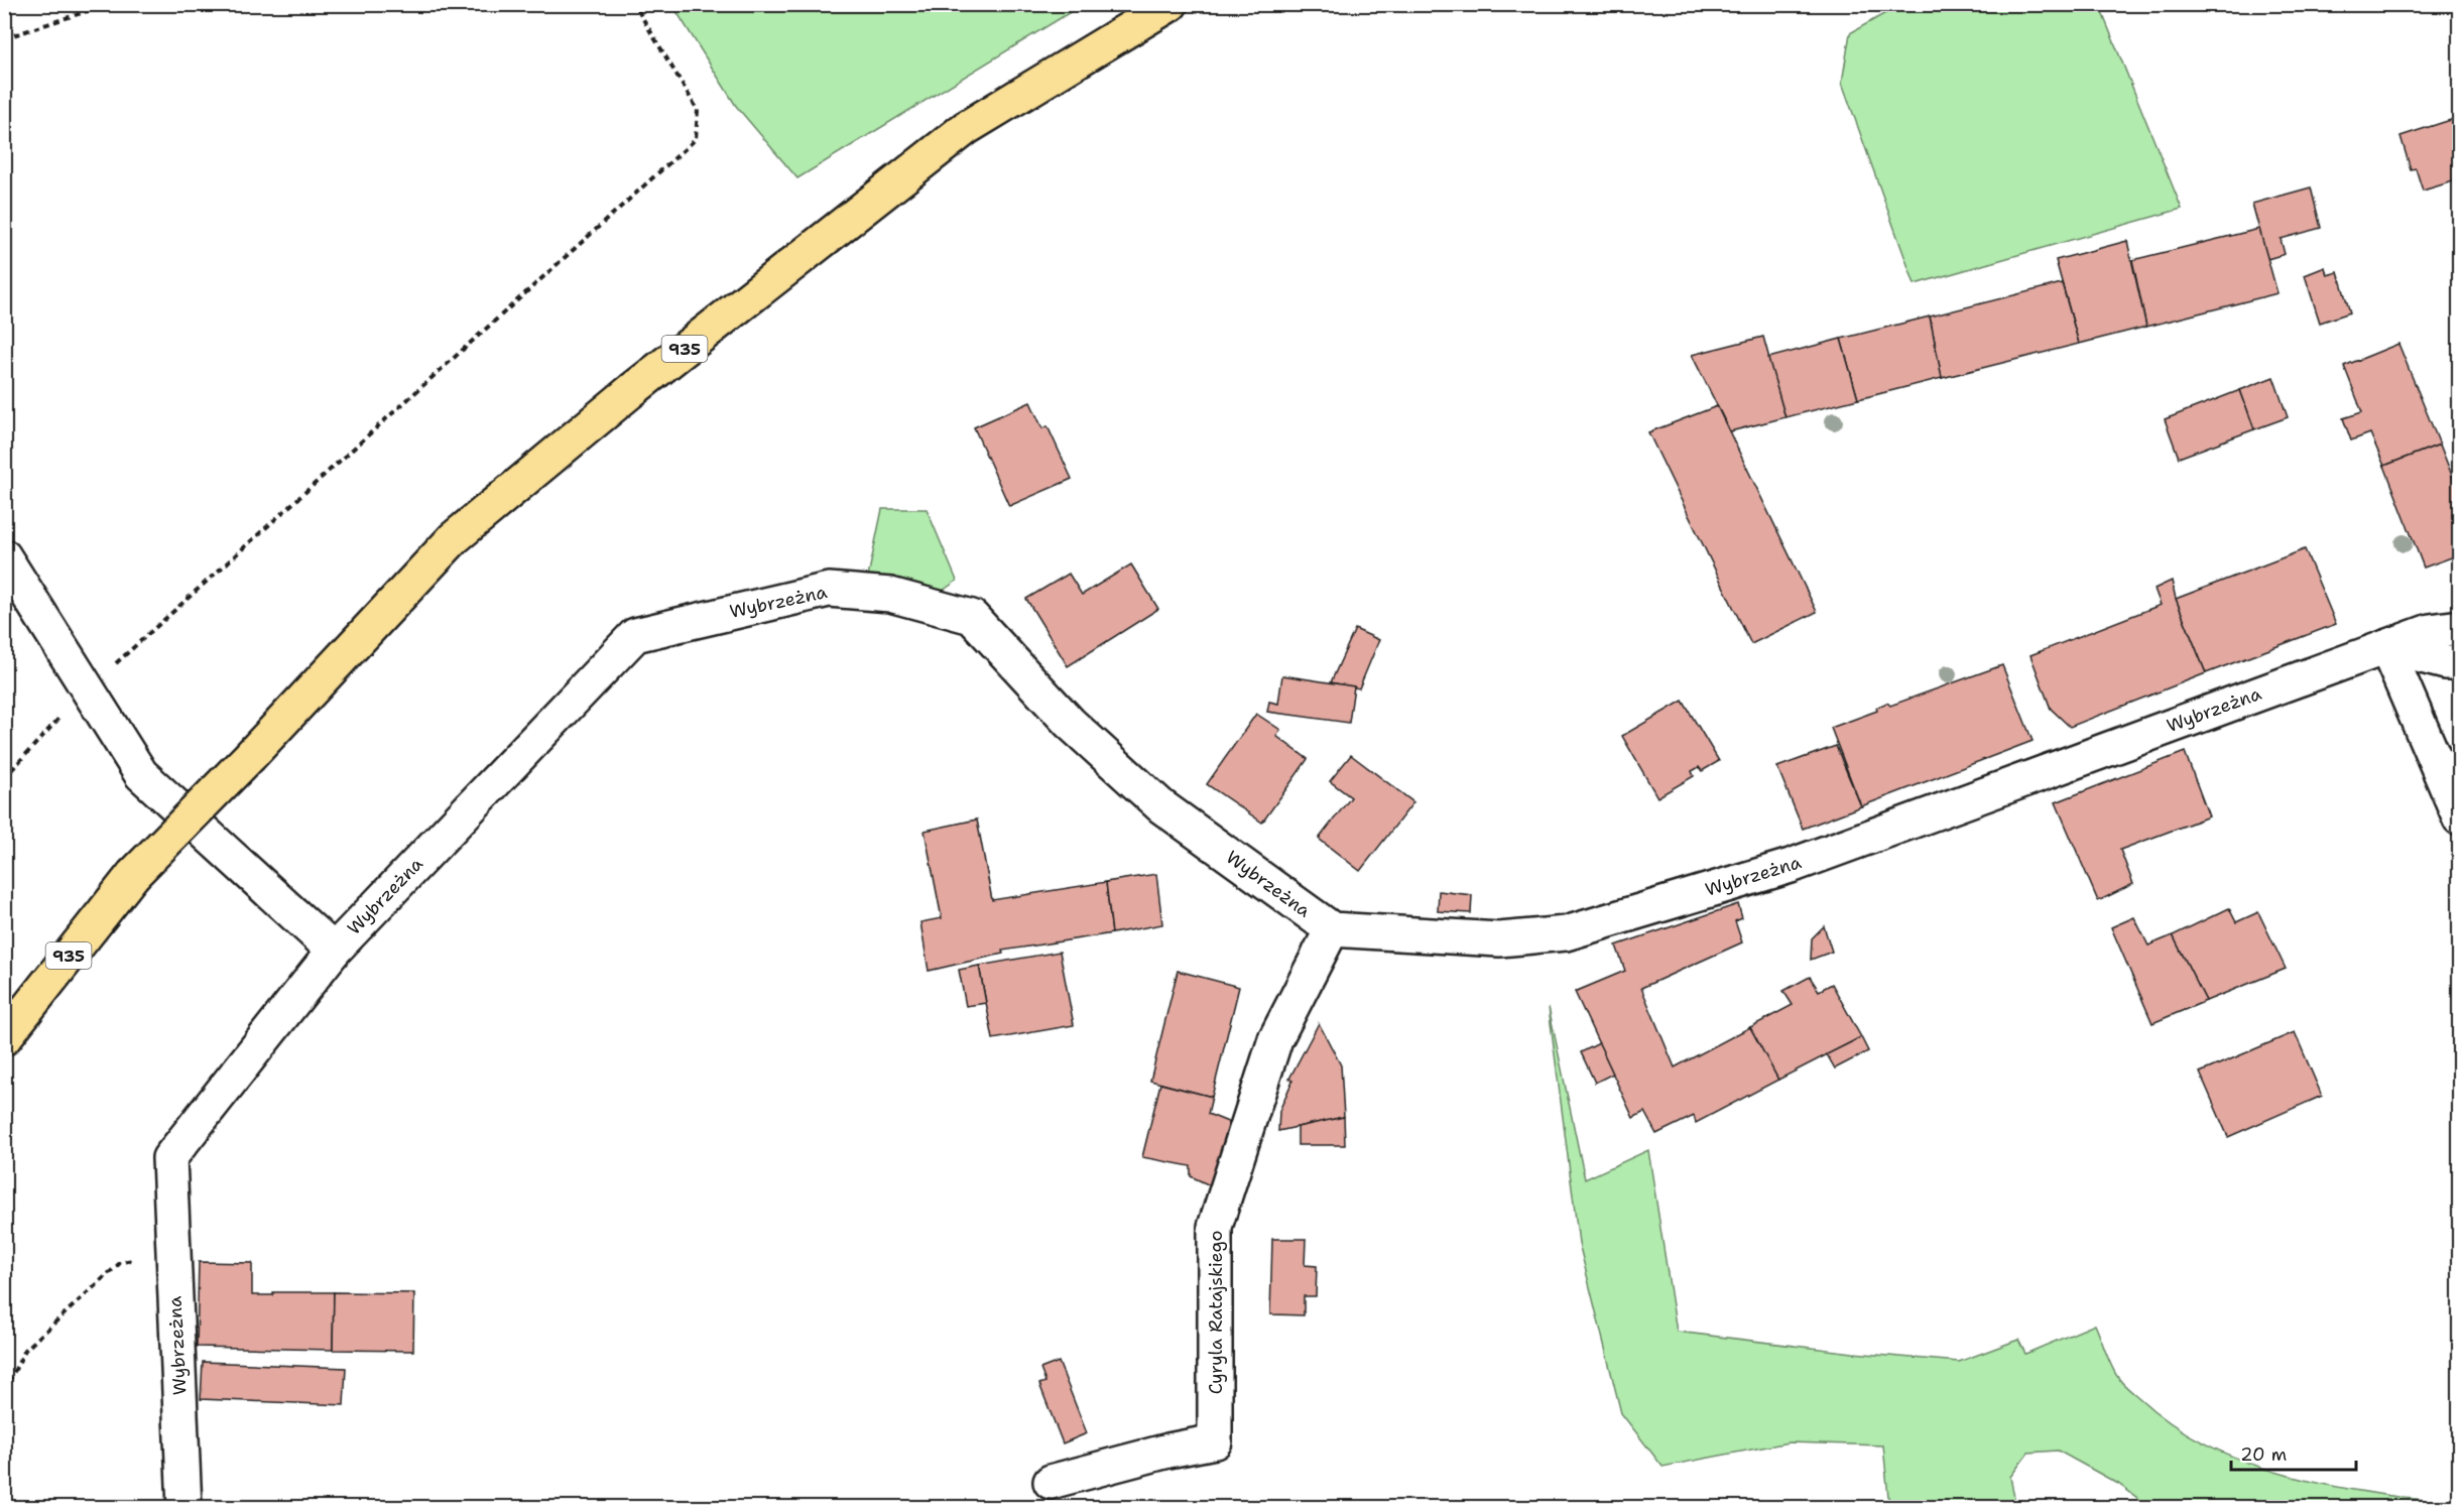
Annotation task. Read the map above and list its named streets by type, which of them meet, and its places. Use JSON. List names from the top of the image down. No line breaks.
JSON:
{"streets":{"main road":["935"],"street":["Wybrzeżna","Cyryla Ratajskiego"]},"crossings":[["Wybrzeżna","Cyryla Ratajskiego"]],"scale_bar":"20 m"}
